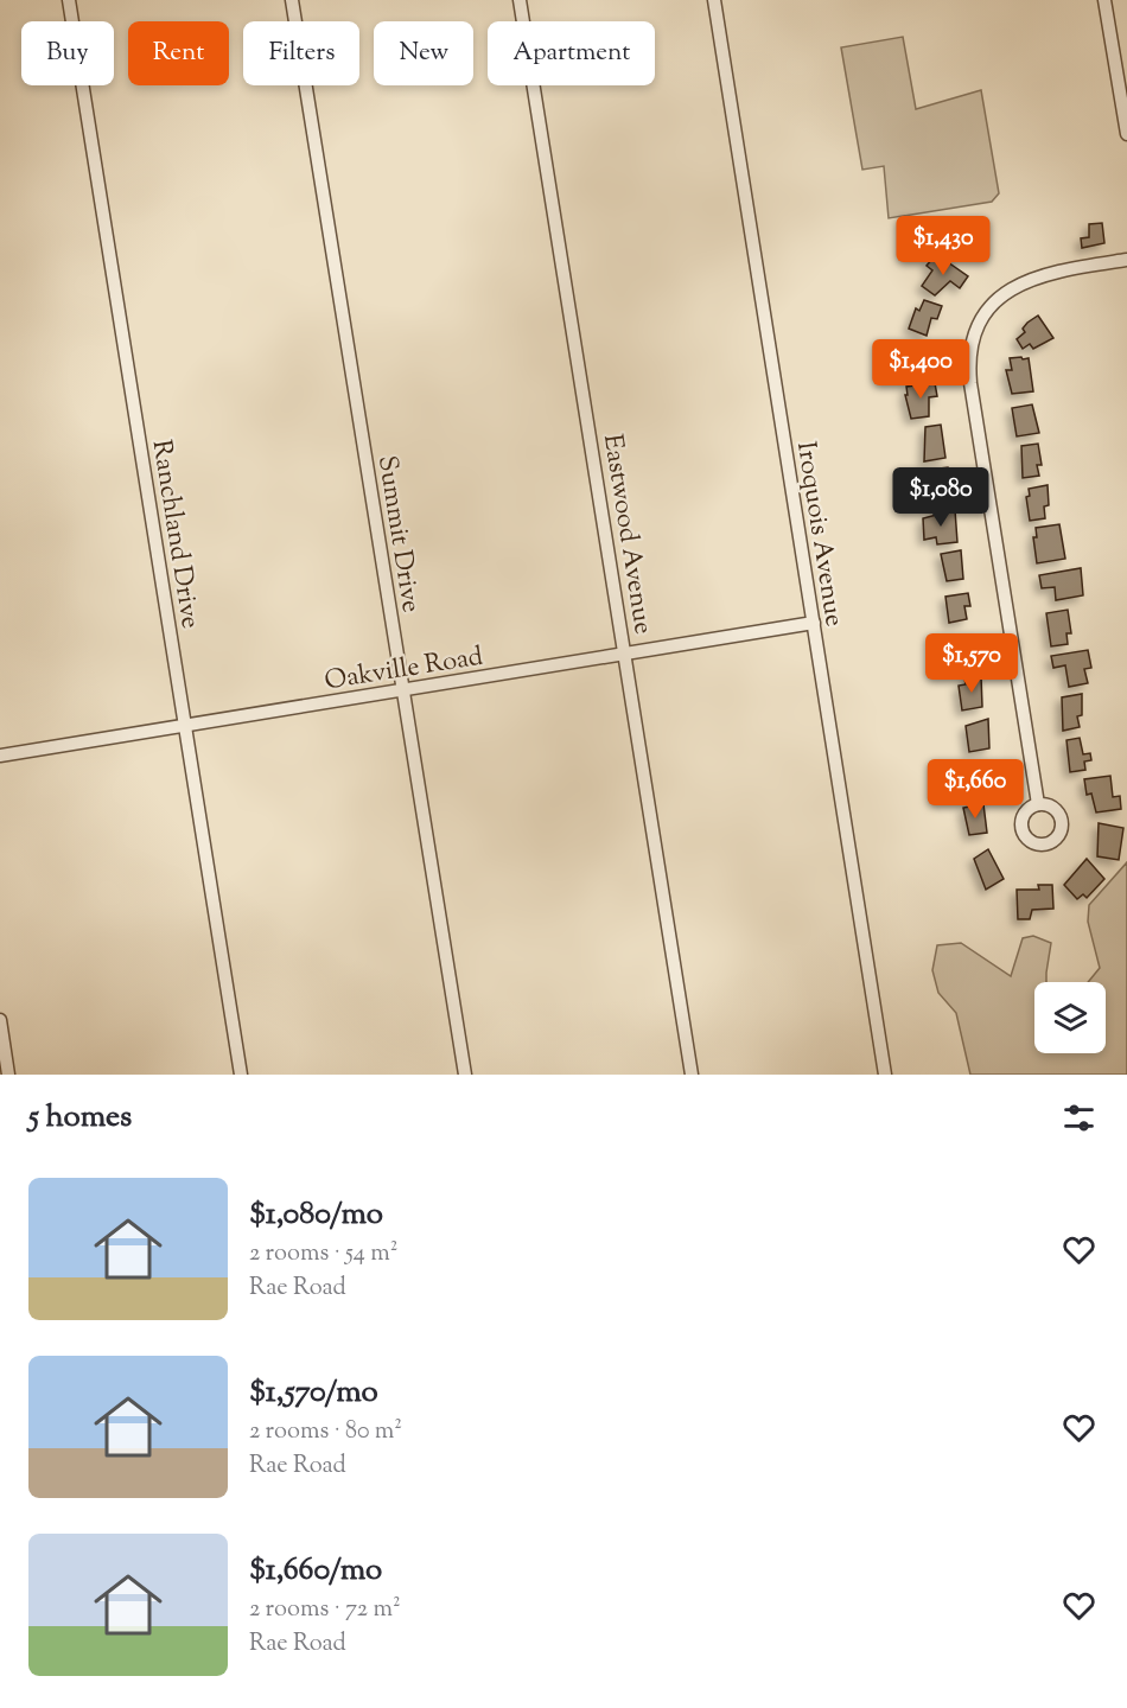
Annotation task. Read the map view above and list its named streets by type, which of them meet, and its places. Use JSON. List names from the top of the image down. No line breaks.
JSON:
{"streets":{"street":["Ranchland Drive","Summit Drive","Eastwood Avenue","Iroquois Avenue","Oakville Road"]},"crossings":[["Ranchland Drive","Oakville Road"],["Summit Drive","Oakville Road"],["Eastwood Avenue","Oakville Road"],["Iroquois Avenue","Oakville Road"]],"page":{"chip":["Buy","Rent","Filters","New","Apartment"],"price":["$1,430","$1,400","$1,080","$1,570","$1,660"],"heading":"5 homes","list":[{"name":"$1,080/mo","note":"2 rooms · 54 m² · Rae Road"},{"name":"$1,570/mo","note":"2 rooms · 80 m² · Rae Road"},{"name":"$1,660/mo","note":"2 rooms · 72 m² · Rae Road"}]}}
